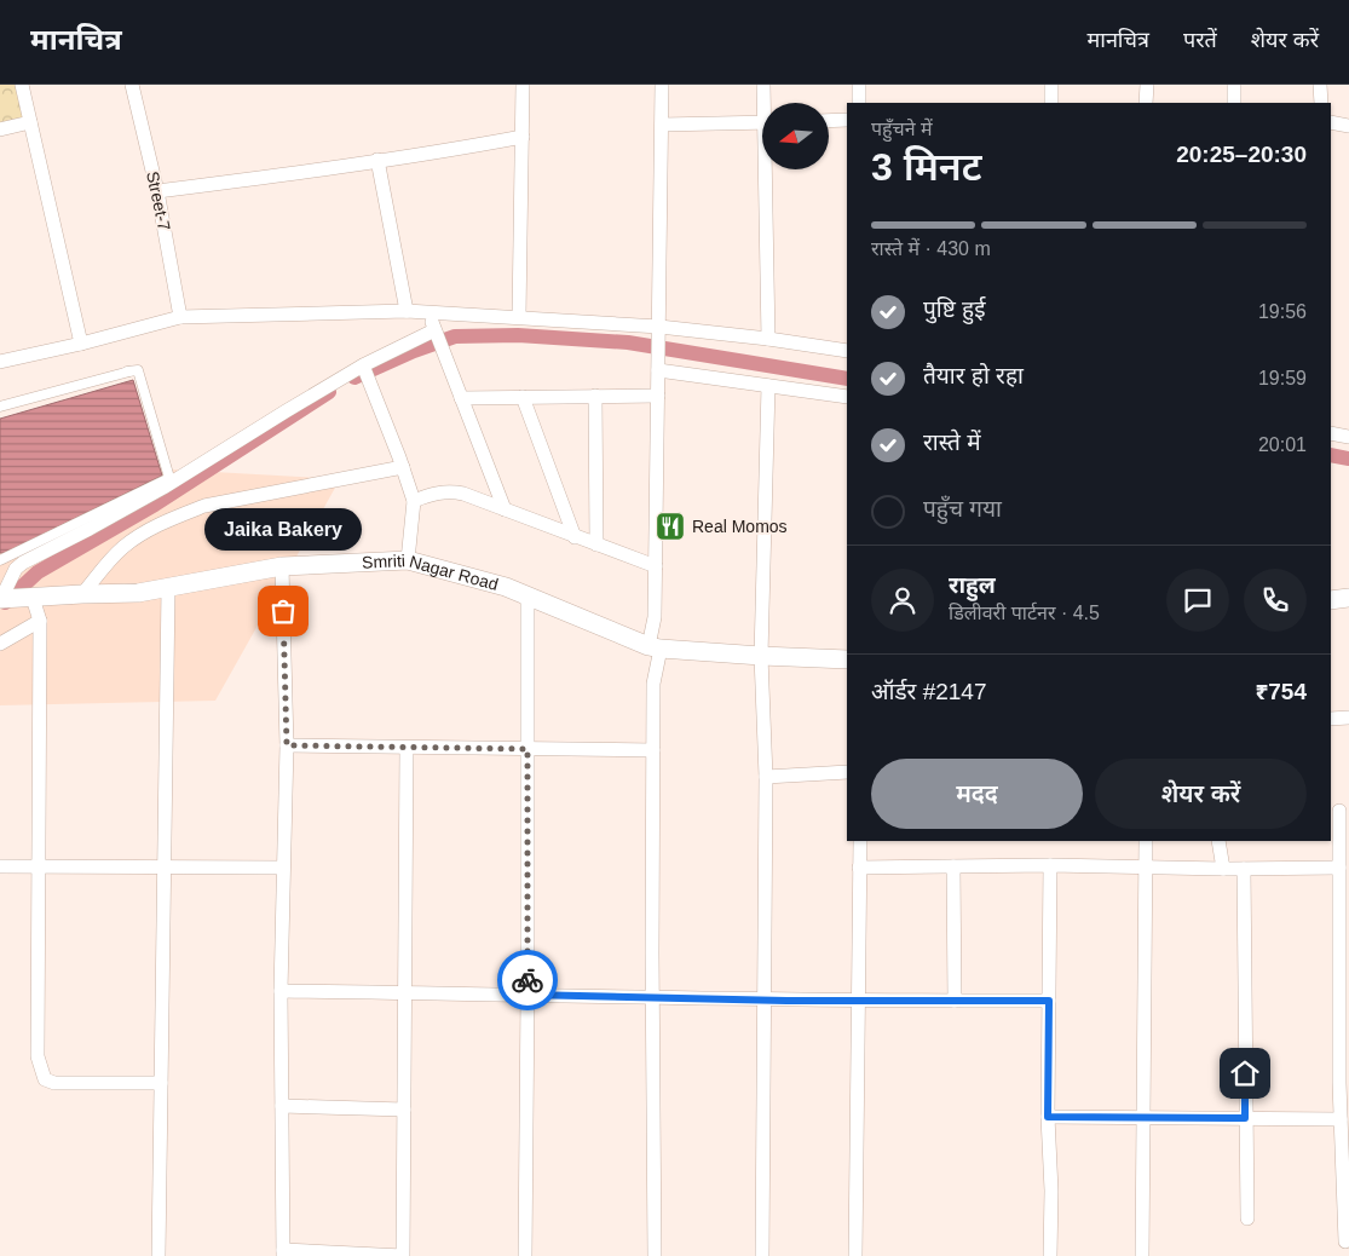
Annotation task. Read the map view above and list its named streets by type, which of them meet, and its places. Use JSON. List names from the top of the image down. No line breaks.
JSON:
{"streets":{"main road":["Smriti Nagar Road"],"street":["Street-7"]},"places":{"restaurant":["Real Momos"],"other":["Jaika Bakery"]},"north":"left","page":{"header":"मानचित्र","nav":["मानचित्र","परतें","शेयर करें"],"heading":["3 मिनट","पहुँचने में","20:25–20:30"],"panel":["राहुल","डिलीवरी पार्टनर · 4.5","ऑर्डर #2147","₹754"],"bar":"रास्ते में · 430 m","list":[["पुष्टि हुई","19:56"],["तैयार हो रहा","19:59"],["रास्ते में","20:01"],"पहुँच गया"],"bubble":"Jaika Bakery","buttons":["मदद","शेयर करें"]}}
